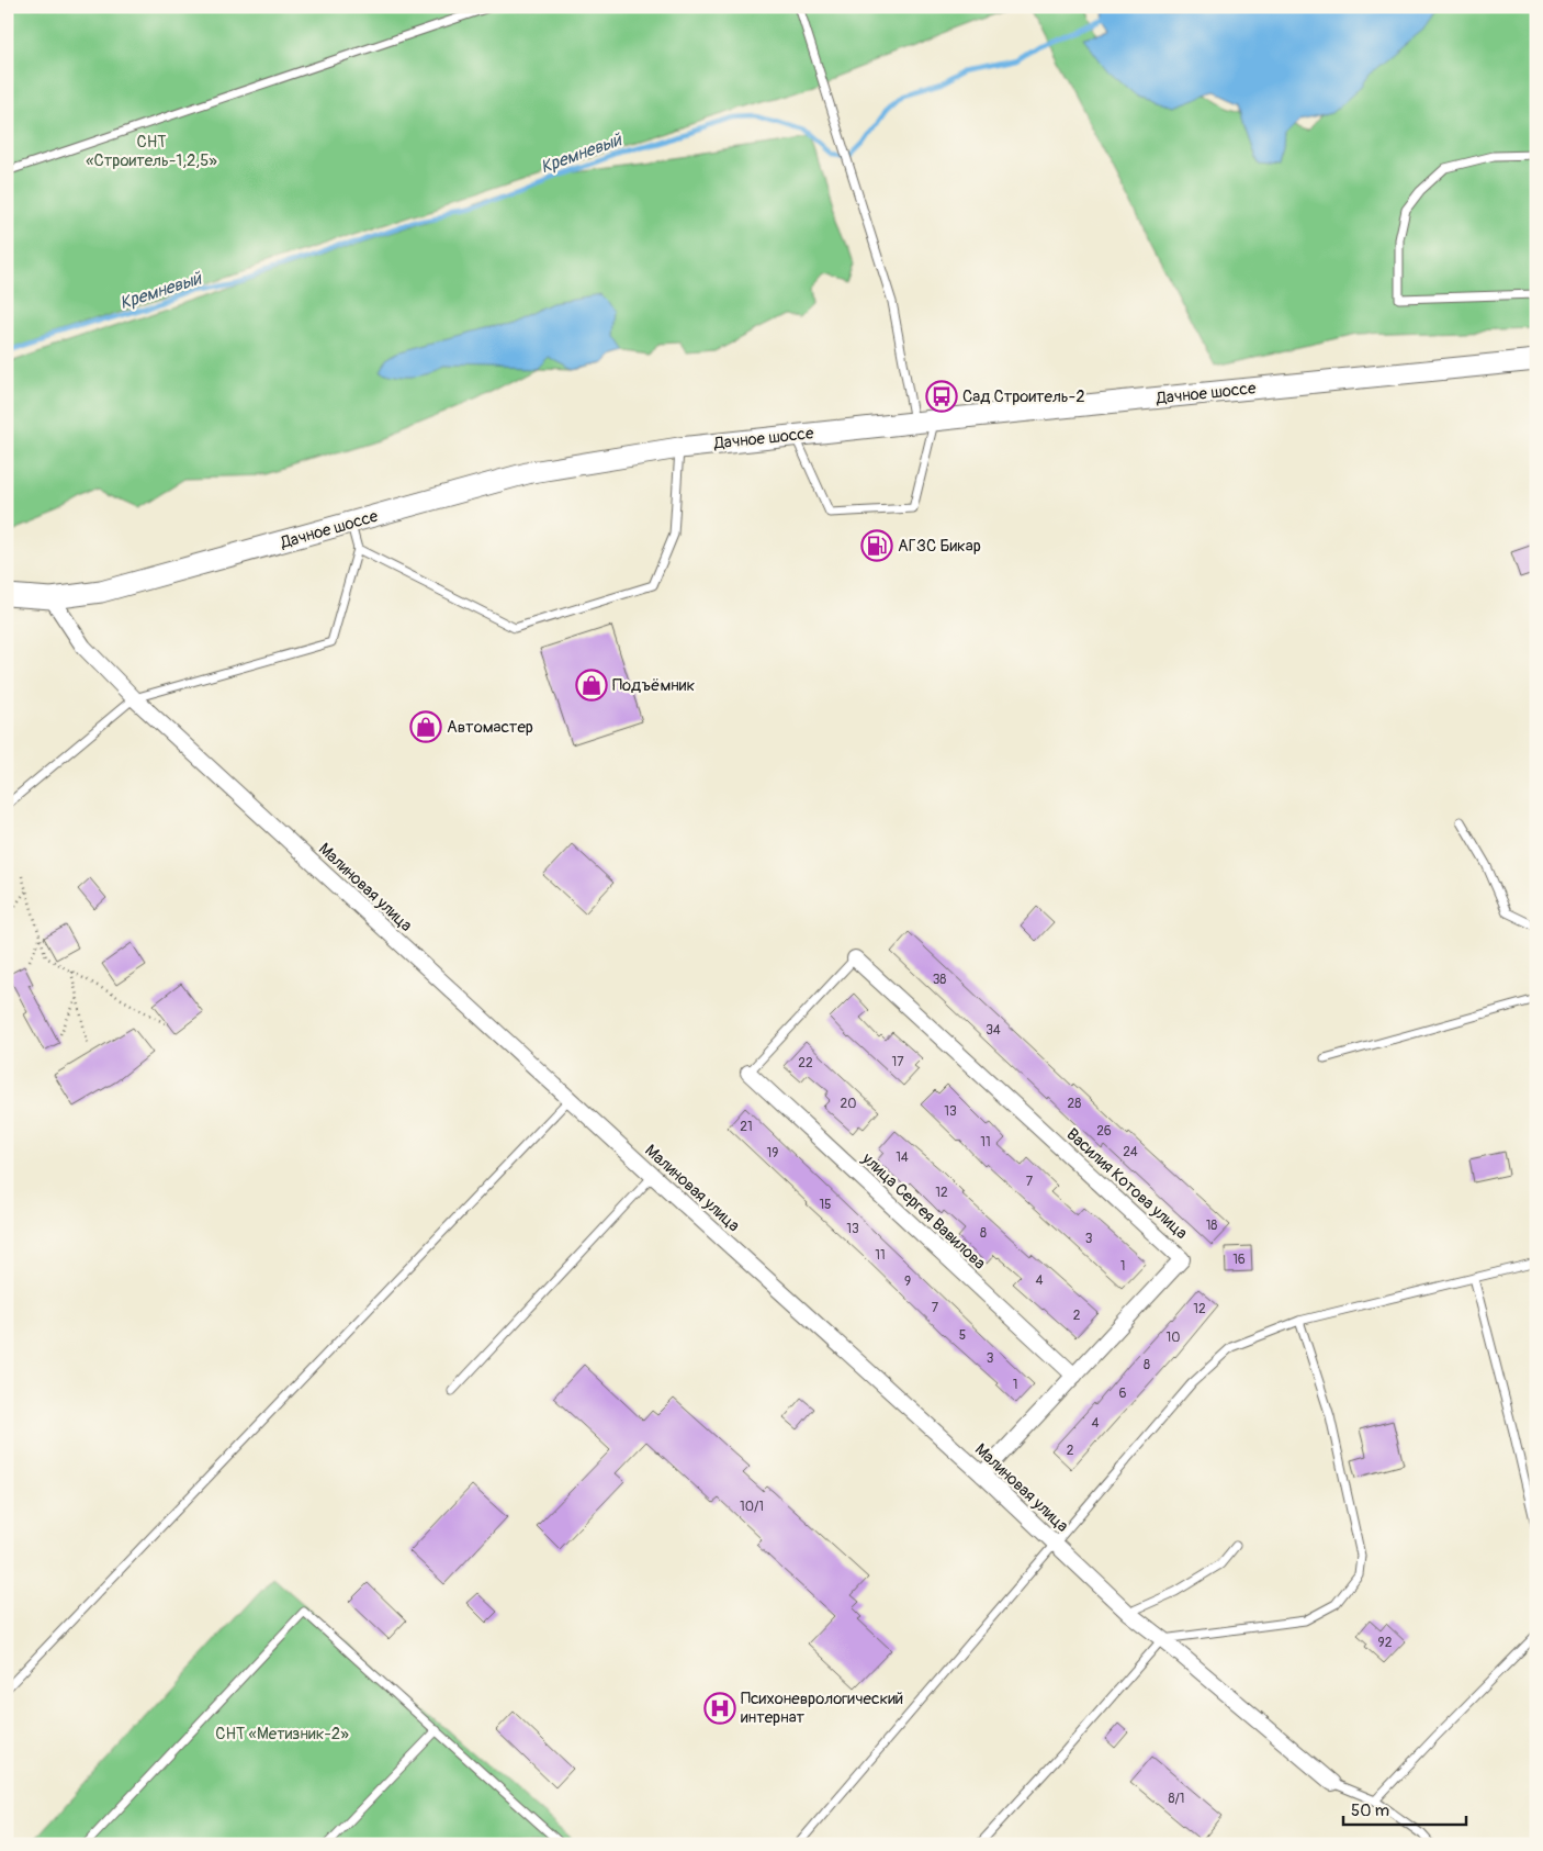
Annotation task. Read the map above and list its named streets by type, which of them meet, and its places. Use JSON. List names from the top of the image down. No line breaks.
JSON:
{"streets":{"main road":["Дачное шоссе"],"street":["Малиновая улица","Василия Котова улица","улица Сергея Вавилова"]},"crossings":[["Дачное шоссе","Малиновая улица"],["Малиновая улица","Василия Котова улица"],["Василия Котова улица","улица Сергея Вавилова"]],"water":["Кремневый"],"parks":["СНТ «Строитель-1,2,5»","СНТ «Метизник-2»"],"places":{"bus stop":["Сад Строитель-2"],"fuel station":["АГЗС Бикар"],"shop":["Подъёмник","Автомастер"],"hospital":["Психоневрологический интернат"]},"house_numbers":["38","34","17","22","20","28","13","21","26","11","24","19","14","7","12","15","18","13","8","3","11","16","1","4","9","7","12","2","5","10","3","8","1","6","4","2","10/1","92","8/1"],"scale_bar":"50 m"}
